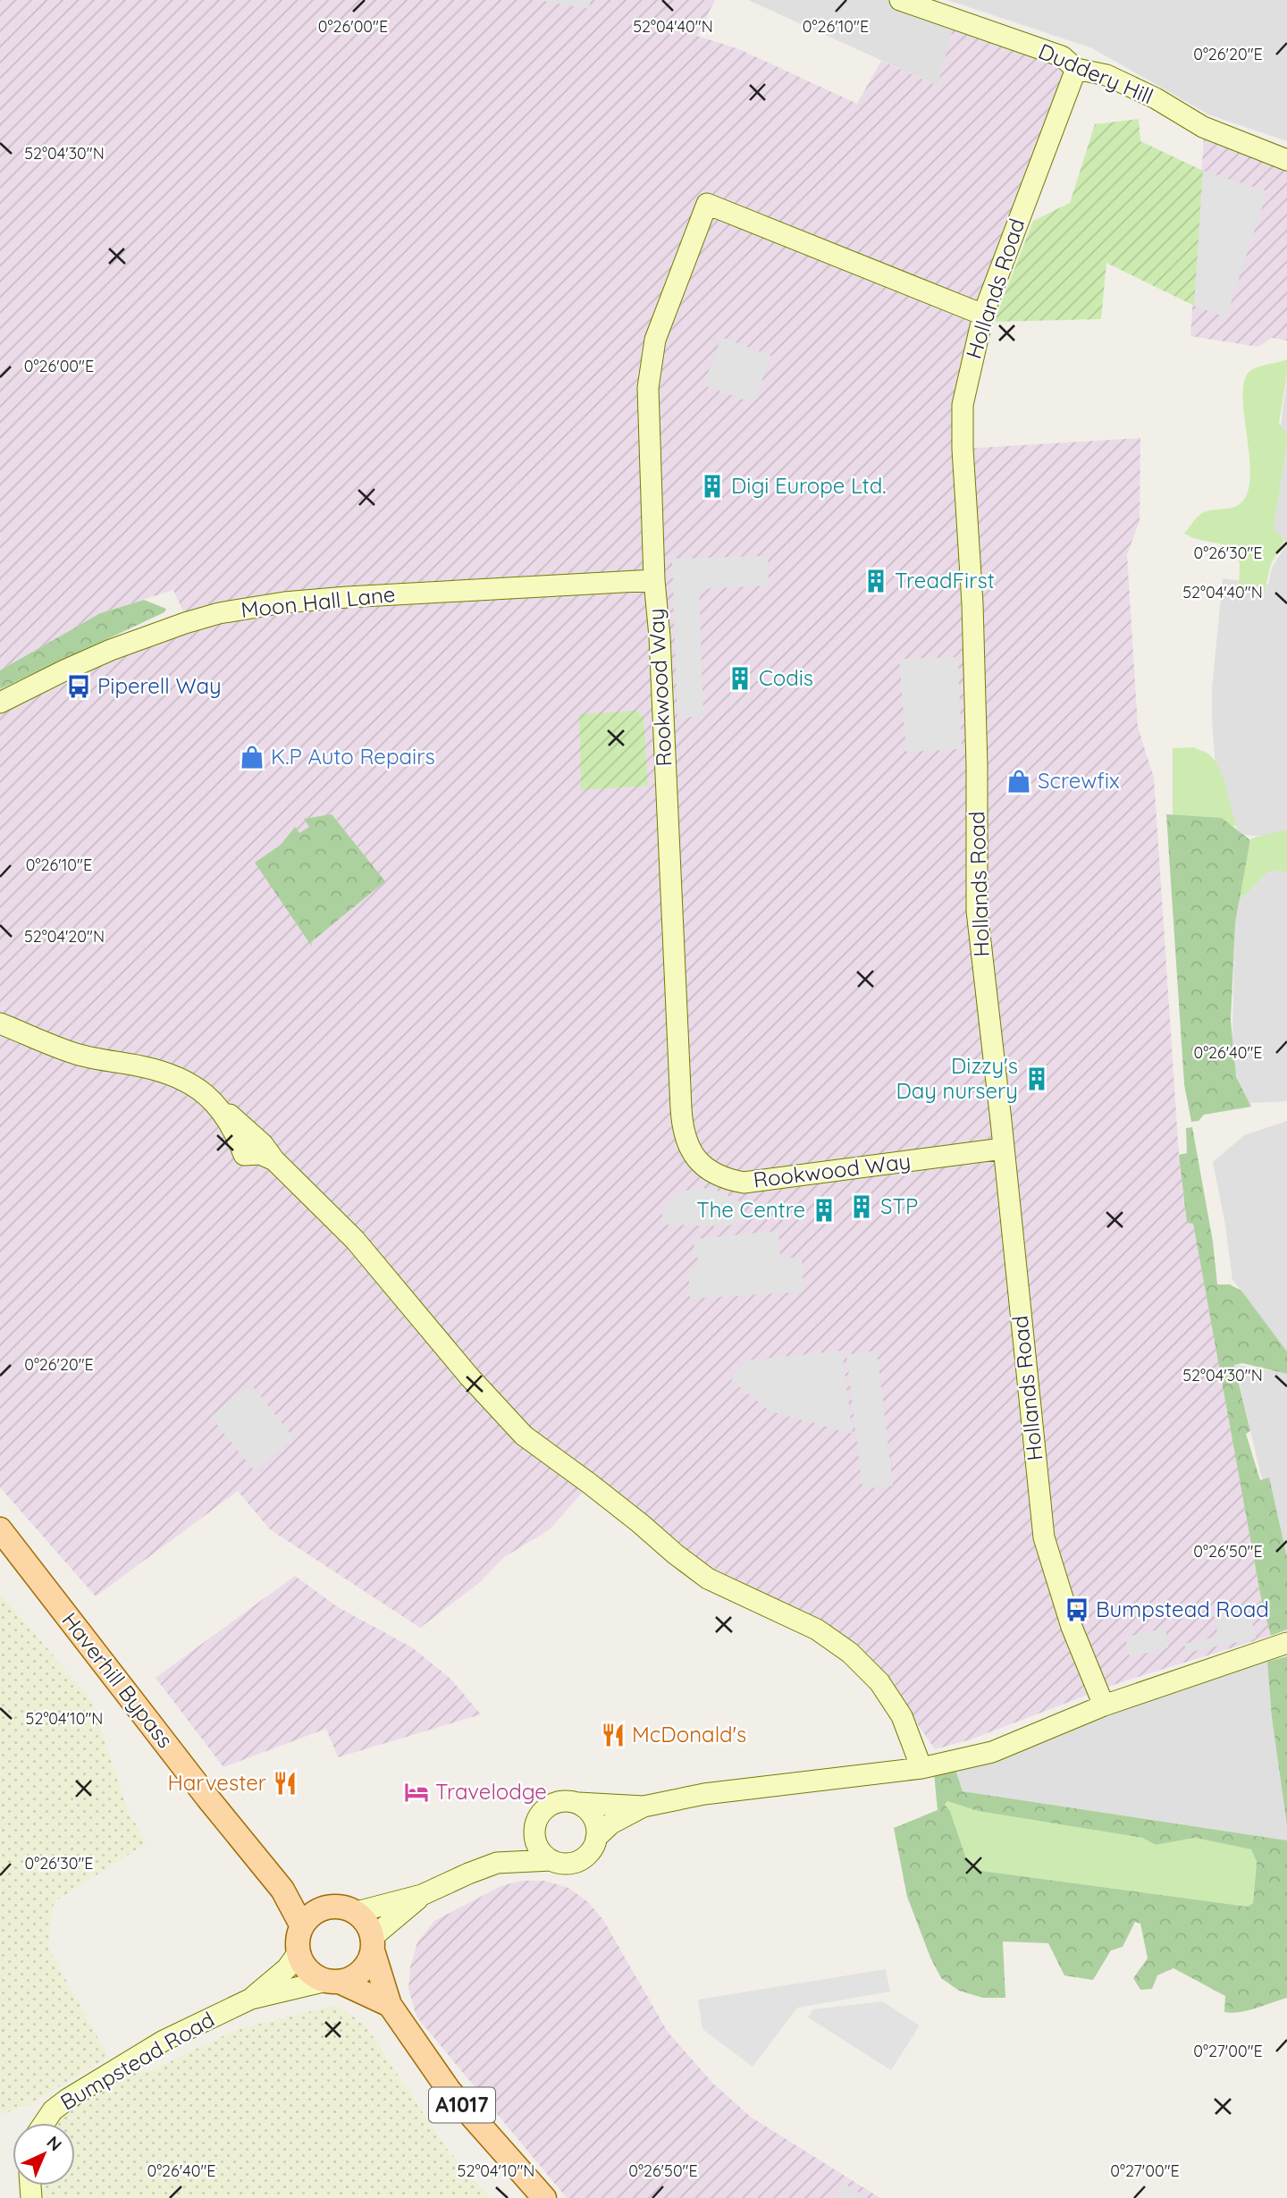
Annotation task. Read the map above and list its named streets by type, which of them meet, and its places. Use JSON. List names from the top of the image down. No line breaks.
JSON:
{"streets":{"main road":["Haverhill Bypass","A1017"],"street":["Duddery Hill","Hollands Road","Moon Hall Lane","Rookwood Way","Bumpstead Road"]},"crossings":[["Duddery Hill","Hollands Road"],["Hollands Road","Rookwood Way"],["Moon Hall Lane","Rookwood Way"],["Haverhill Bypass","Bumpstead Road"],["Haverhill Bypass","A1017"],["Bumpstead Road","A1017"]],"places":{"building":["Digi Europe Ltd.","TreadFirst","Codis","Dizzy's Day nursery","STP","The Centre"],"bus stop":["Piperell Way","Bumpstead Road"],"shop":["K.P Auto Repairs","Screwfix"],"restaurant":["McDonald's","Harvester"],"hotel":["Travelodge"]},"north":"top right","coordinates":["52°04'40\"N","0°26'00\"E","0°26'10\"E","0°26'20\"E","52°04'30\"N","0°26'30\"E","52°04'20\"N","0°26'40\"E","0°26'50\"E","52°04'10\"N","0°27'00\"E"]}
